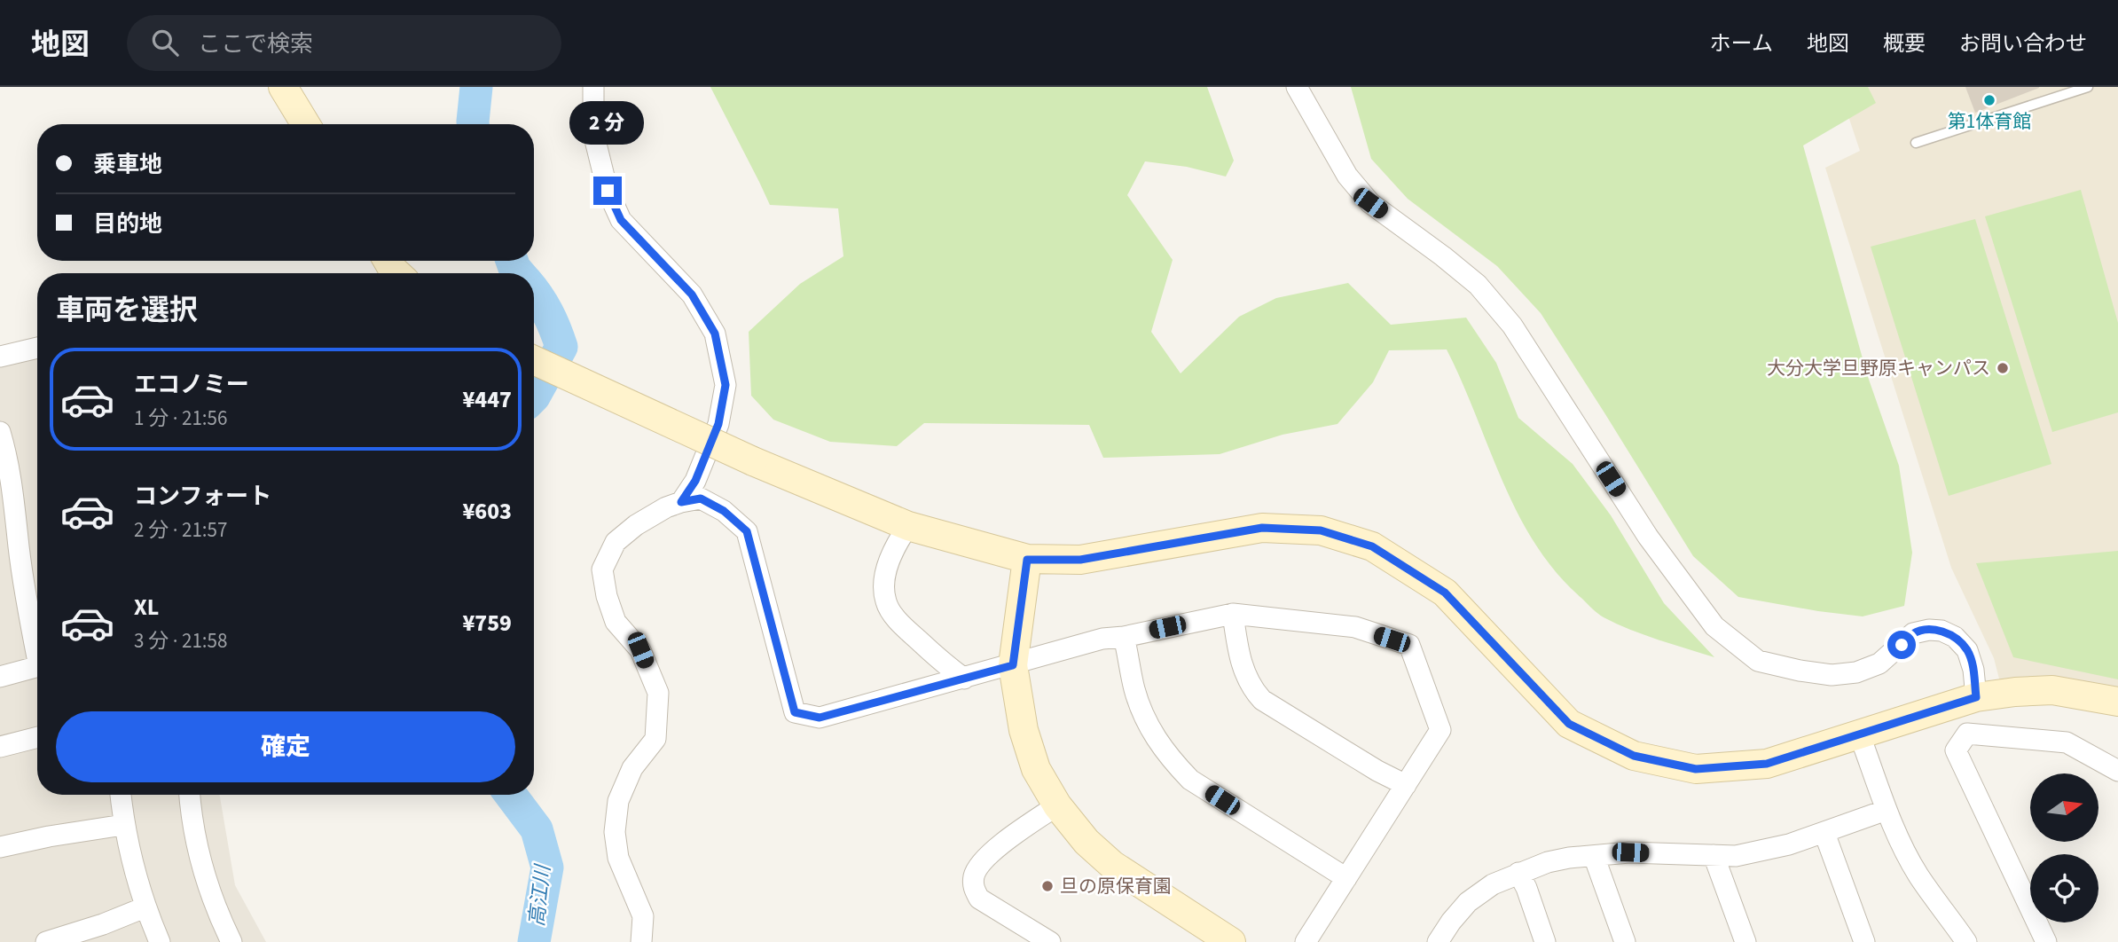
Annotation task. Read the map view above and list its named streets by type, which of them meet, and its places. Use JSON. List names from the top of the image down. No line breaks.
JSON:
{"water":["高江川"],"places":["第1体育館","大分大学旦野原キャンパス","旦の原保育園"],"north":"right","page":{"header":"地図","search":"ここで検索","nav":["ホーム","地図","概要","お問い合わせ"],"bubble":"2 分","banner":["乗車地","目的地"],"heading":"車両を選択","list":[{"name":"エコノミー","note":"1 分 · 21:56","value":"¥447"},{"name":"コンフォート","note":"2 分 · 21:57","value":"¥603"},{"name":"XL","note":"3 分 · 21:58","value":"¥759"}],"buttons":"確定"}}
